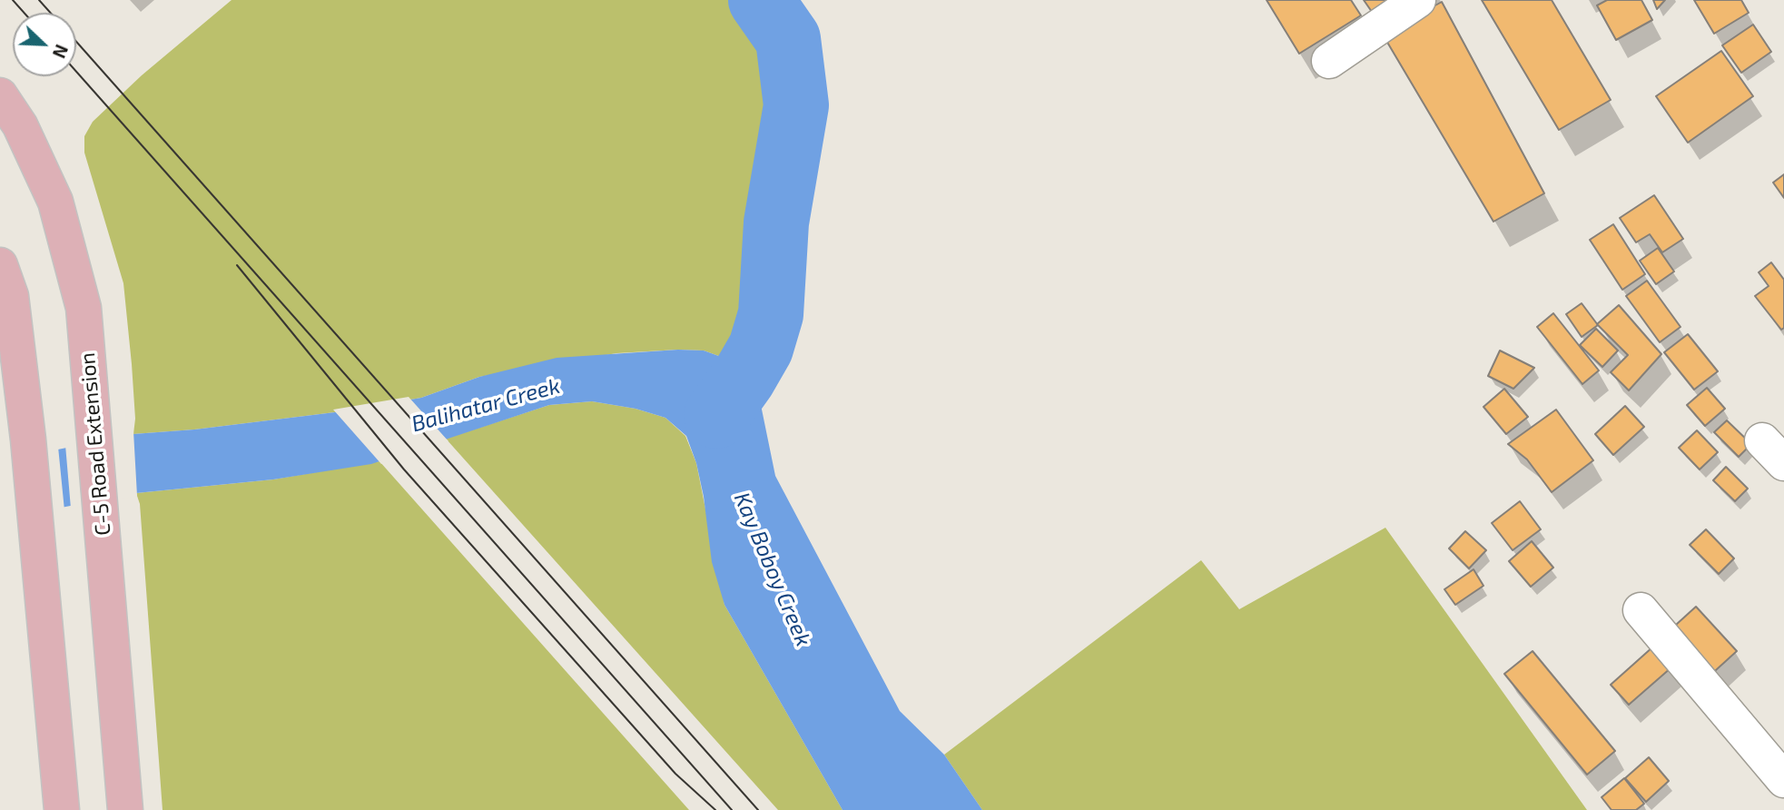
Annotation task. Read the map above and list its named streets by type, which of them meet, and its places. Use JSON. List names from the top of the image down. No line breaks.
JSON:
{"streets":{"main road":["C-5 Road Extension"]},"water":["Balihatar Creek","Kay Boboy Creek"],"north":"bottom right"}
